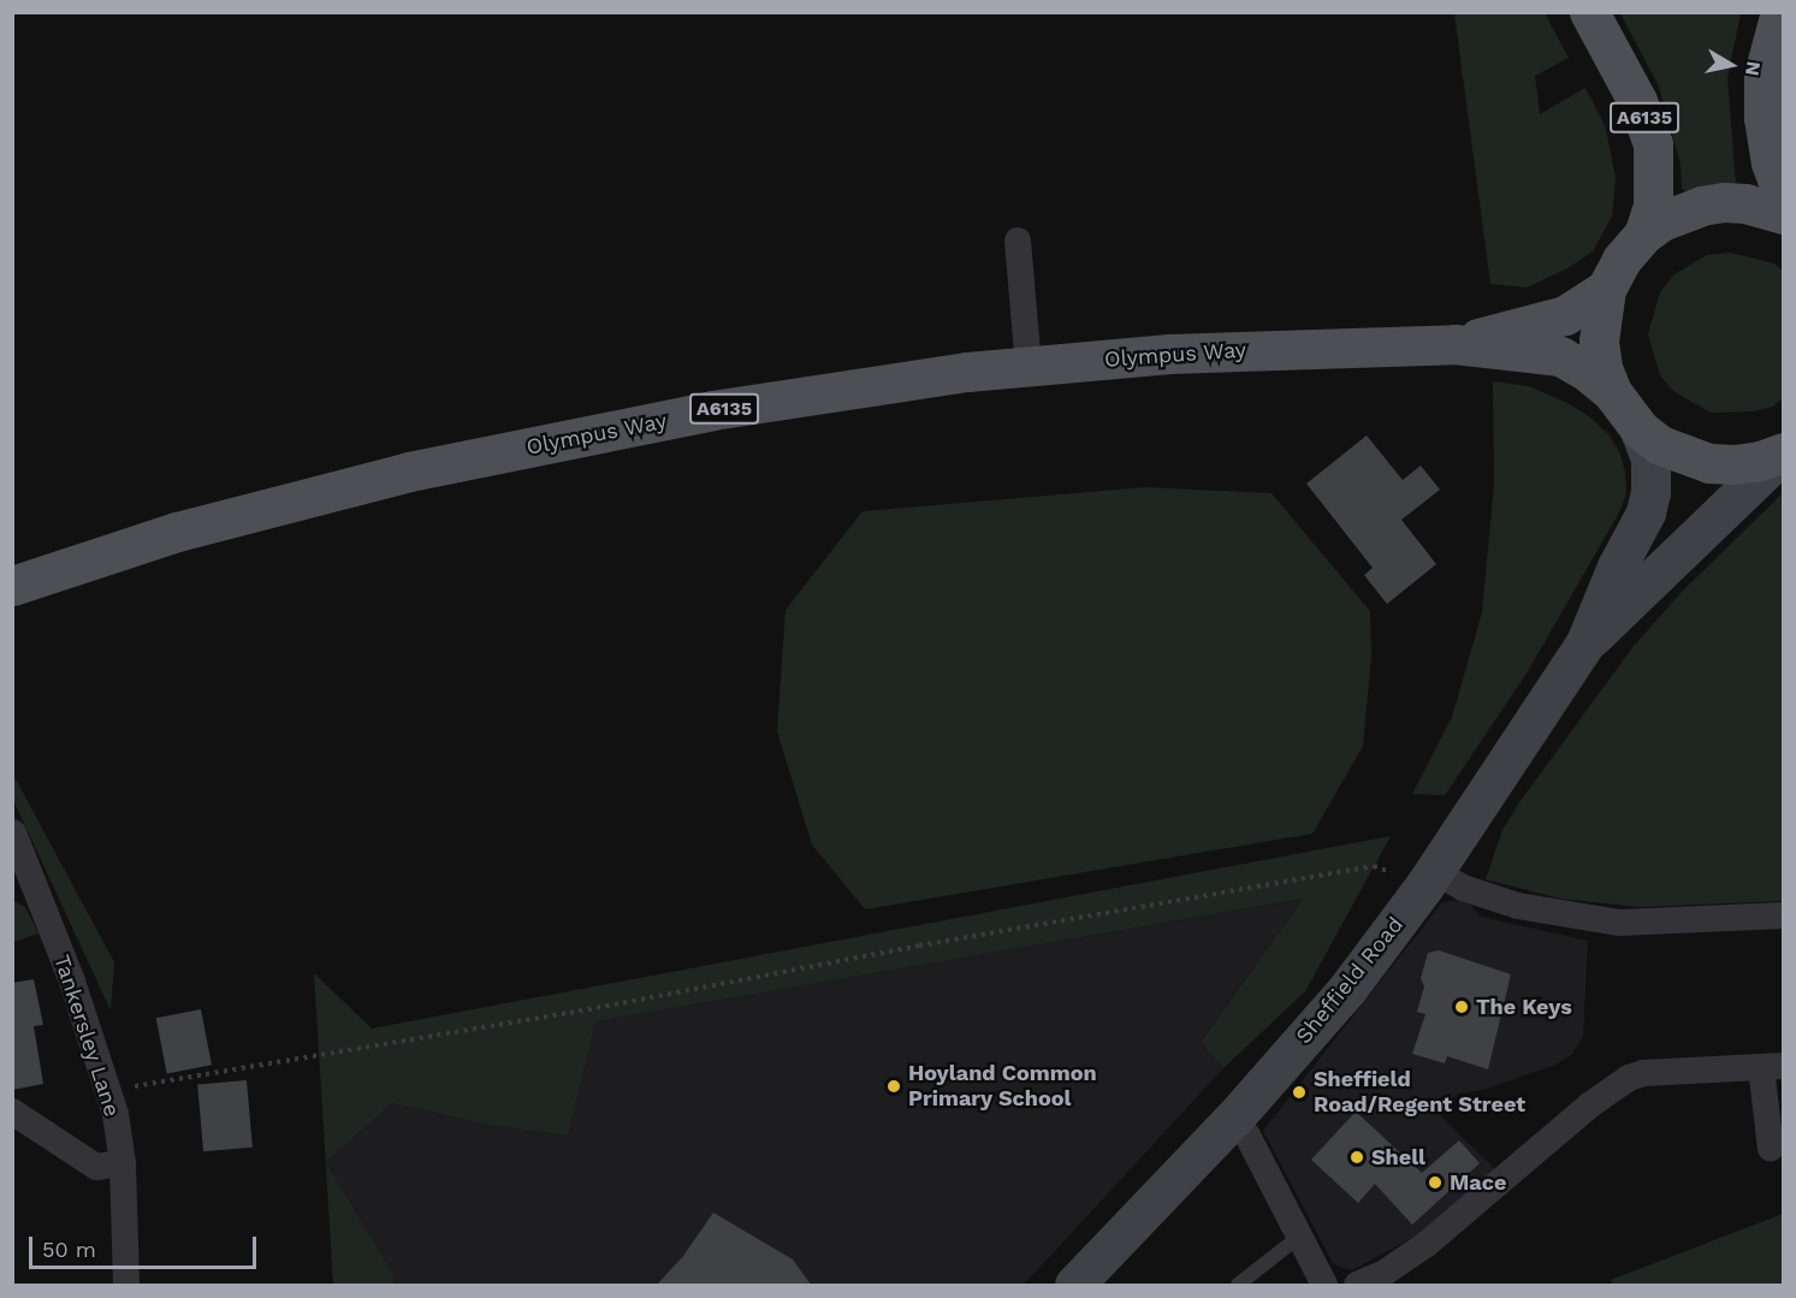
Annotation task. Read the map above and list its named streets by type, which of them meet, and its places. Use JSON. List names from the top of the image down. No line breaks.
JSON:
{"streets":{"main road":["A6135","Olympus Way","Sheffield Road"],"street":["Tankersley Lane"]},"places":["The Keys","Hoyland Common Primary School","Sheffield Road/Regent Street","Shell","Mace"],"scale_bar":"50 m","north":"right"}
